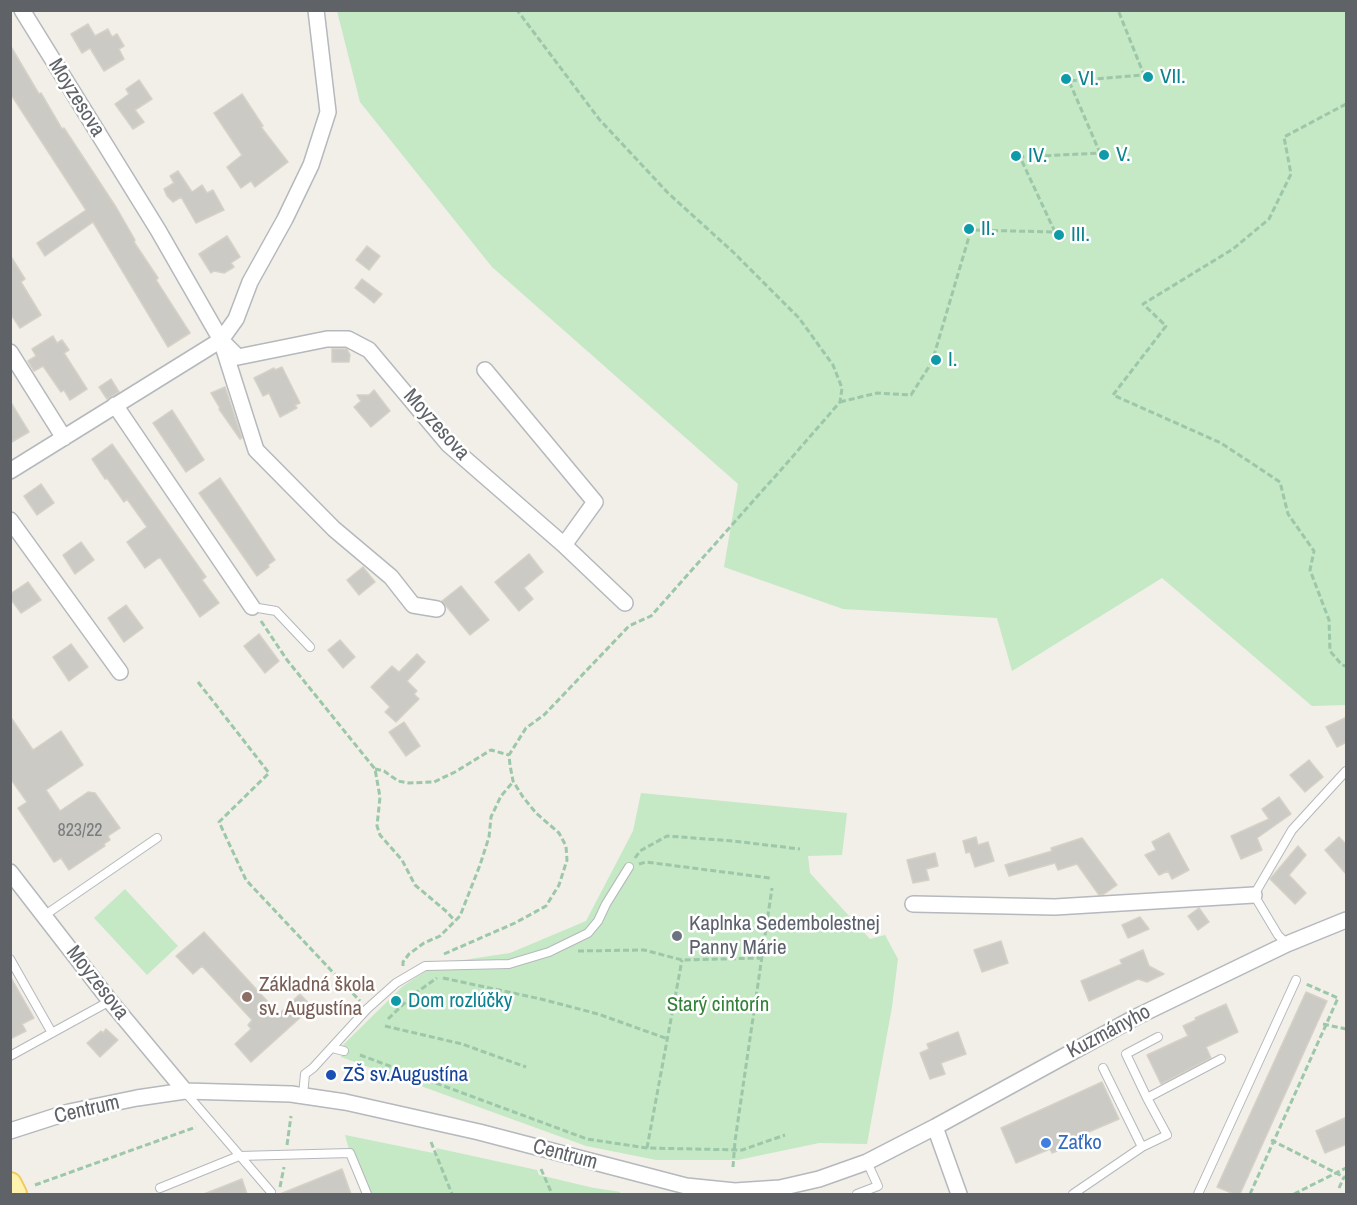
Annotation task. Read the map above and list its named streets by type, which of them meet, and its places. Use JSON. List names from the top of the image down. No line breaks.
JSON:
{"streets":{"street":["Moyzesova","Kuzmányho","Centrum"]},"crossings":[["Moyzesova","Centrum"],["Kuzmányho","Centrum"]],"parks":["Starý cintorín"],"places":["VII.","VI.","V.","IV.","II.","III.","I.","Kaplnka Sedembolestnej Panny Márie","Základná škola sv. Augustína","Dom rozlúčky","ZŠ sv.Augustína","Zaťko"],"house_numbers":["823/22"]}
